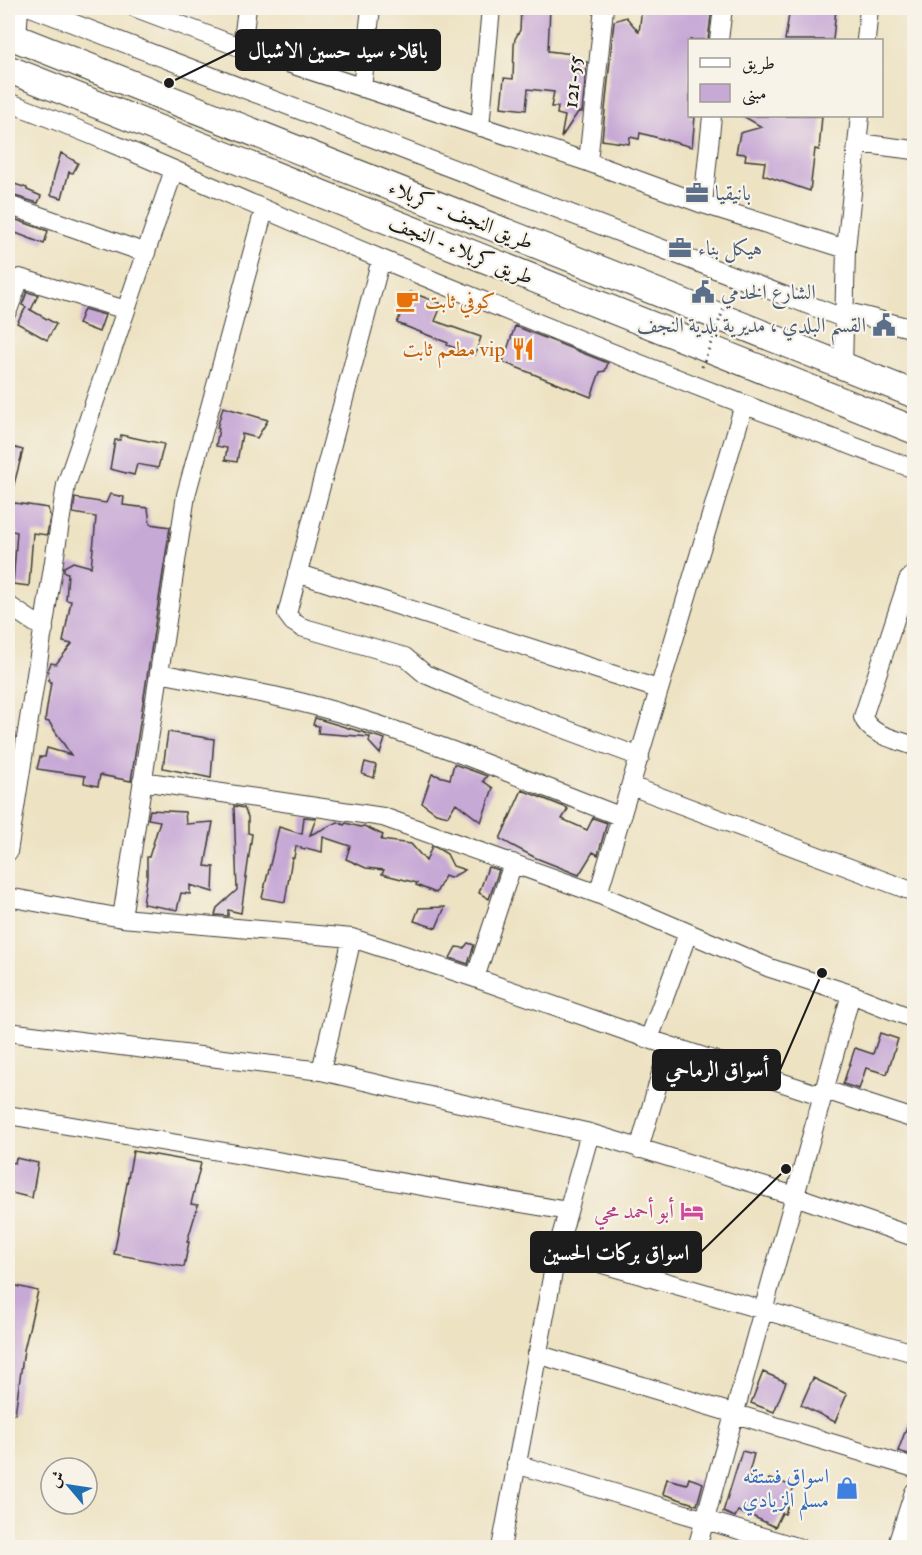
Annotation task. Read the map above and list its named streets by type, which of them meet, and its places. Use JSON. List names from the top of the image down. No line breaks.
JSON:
{"streets":{"highway":["طريق النجف - کربلاء","طريق کربلاء - النجف"],"street":["121-55"]},"places":{"other":["باقلاء سيد حسين الاشبال","أسواق الرماحي","اسواق بركات الحسين"],"office":["بانيقيا","هيكل بناء"],"public building":["الشارع الخدمي","القسم البلدي ، مديرية بلدية النجف"],"cafe":["كوفي ثابت"],"restaurant":["مطعم ثابت vip"],"hotel":["أبو أحمد محي"],"shop":["اسواق فستقه مسلم الزيادي"]},"legend":["طريق","مبنى"],"north":"top left"}
